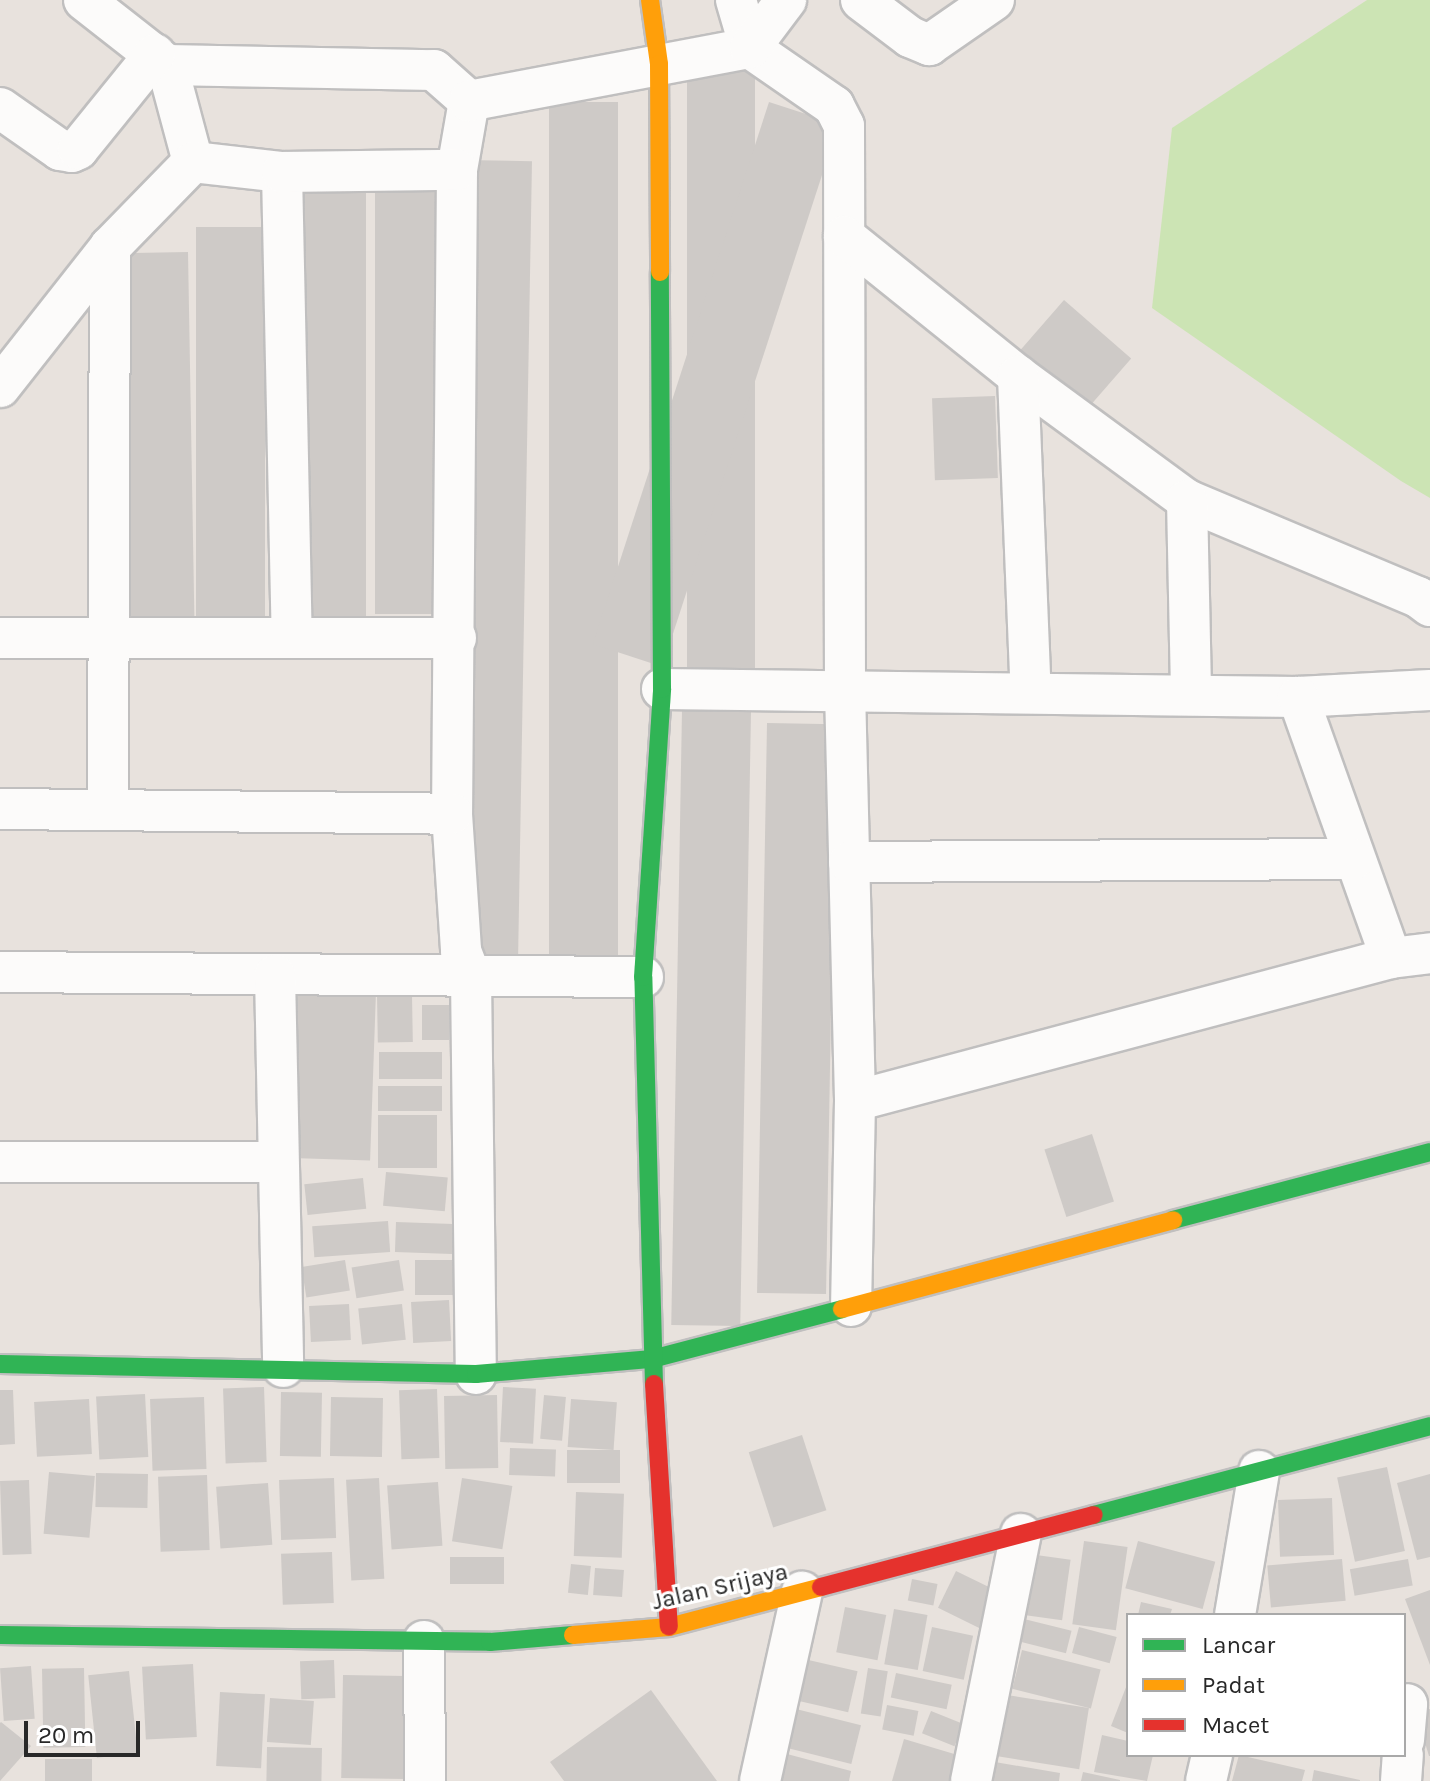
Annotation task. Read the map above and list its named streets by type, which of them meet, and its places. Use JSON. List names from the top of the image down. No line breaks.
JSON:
{"streets":{"street":["Jalan Srijaya"]},"legend":["Lancar","Padat","Macet"],"scale_bar":"20 m"}
